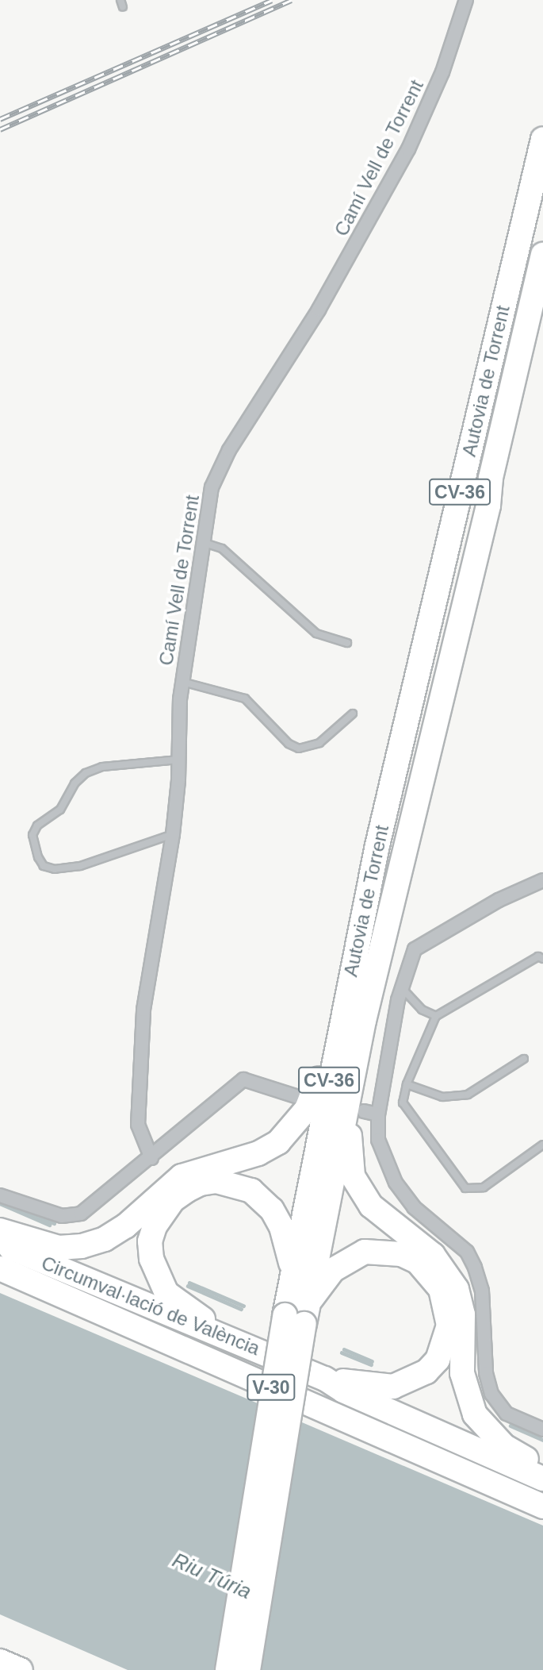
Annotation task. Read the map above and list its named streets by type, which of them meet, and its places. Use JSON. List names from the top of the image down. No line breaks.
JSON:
{"streets":{"highway":["Autovia de Torrent","CV-36","Circumval·lació de València","V-30"],"street":["Camí Vell de Torrent"]},"water":["Riu Túria"]}
